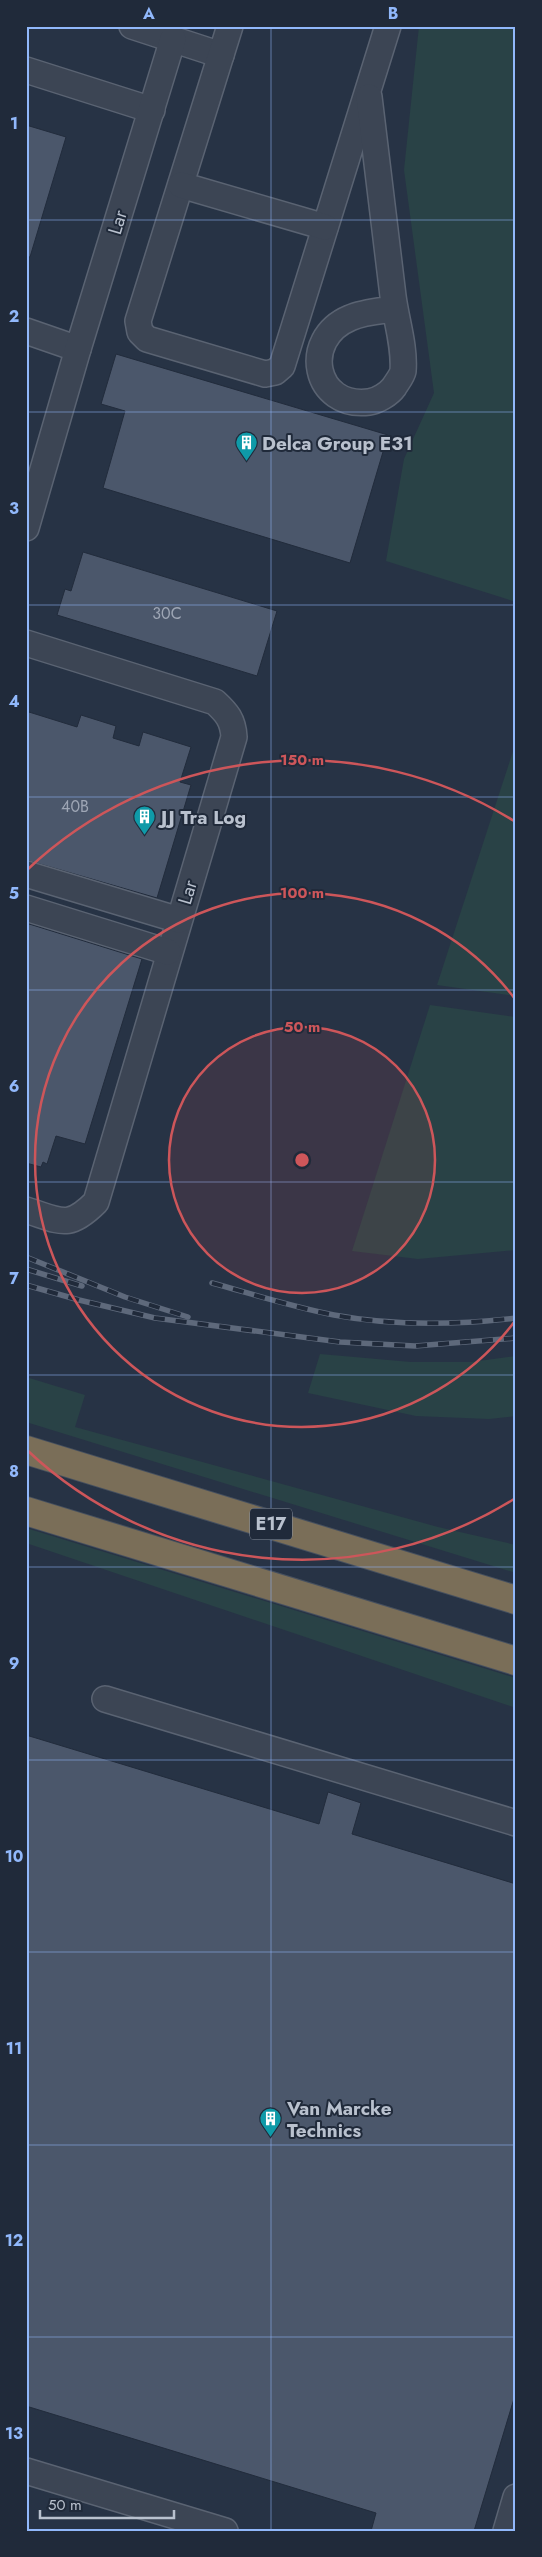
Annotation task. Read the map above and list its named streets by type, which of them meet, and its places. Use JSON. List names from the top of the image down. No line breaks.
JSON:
{"streets":{"highway":["E17"],"street":["Lar"]},"places":{"building":["Delca Group E31","JJ Tra Log","Van Marcke Technics"]},"house_numbers":["30C","40B"],"scale_bar":"50 m","grid":{"columns":["A","B"],"rows":["1","2","3","4","5","6","7","8","9","10","11","12","13"]},"rings":["150 m","100 m","50 m"]}
